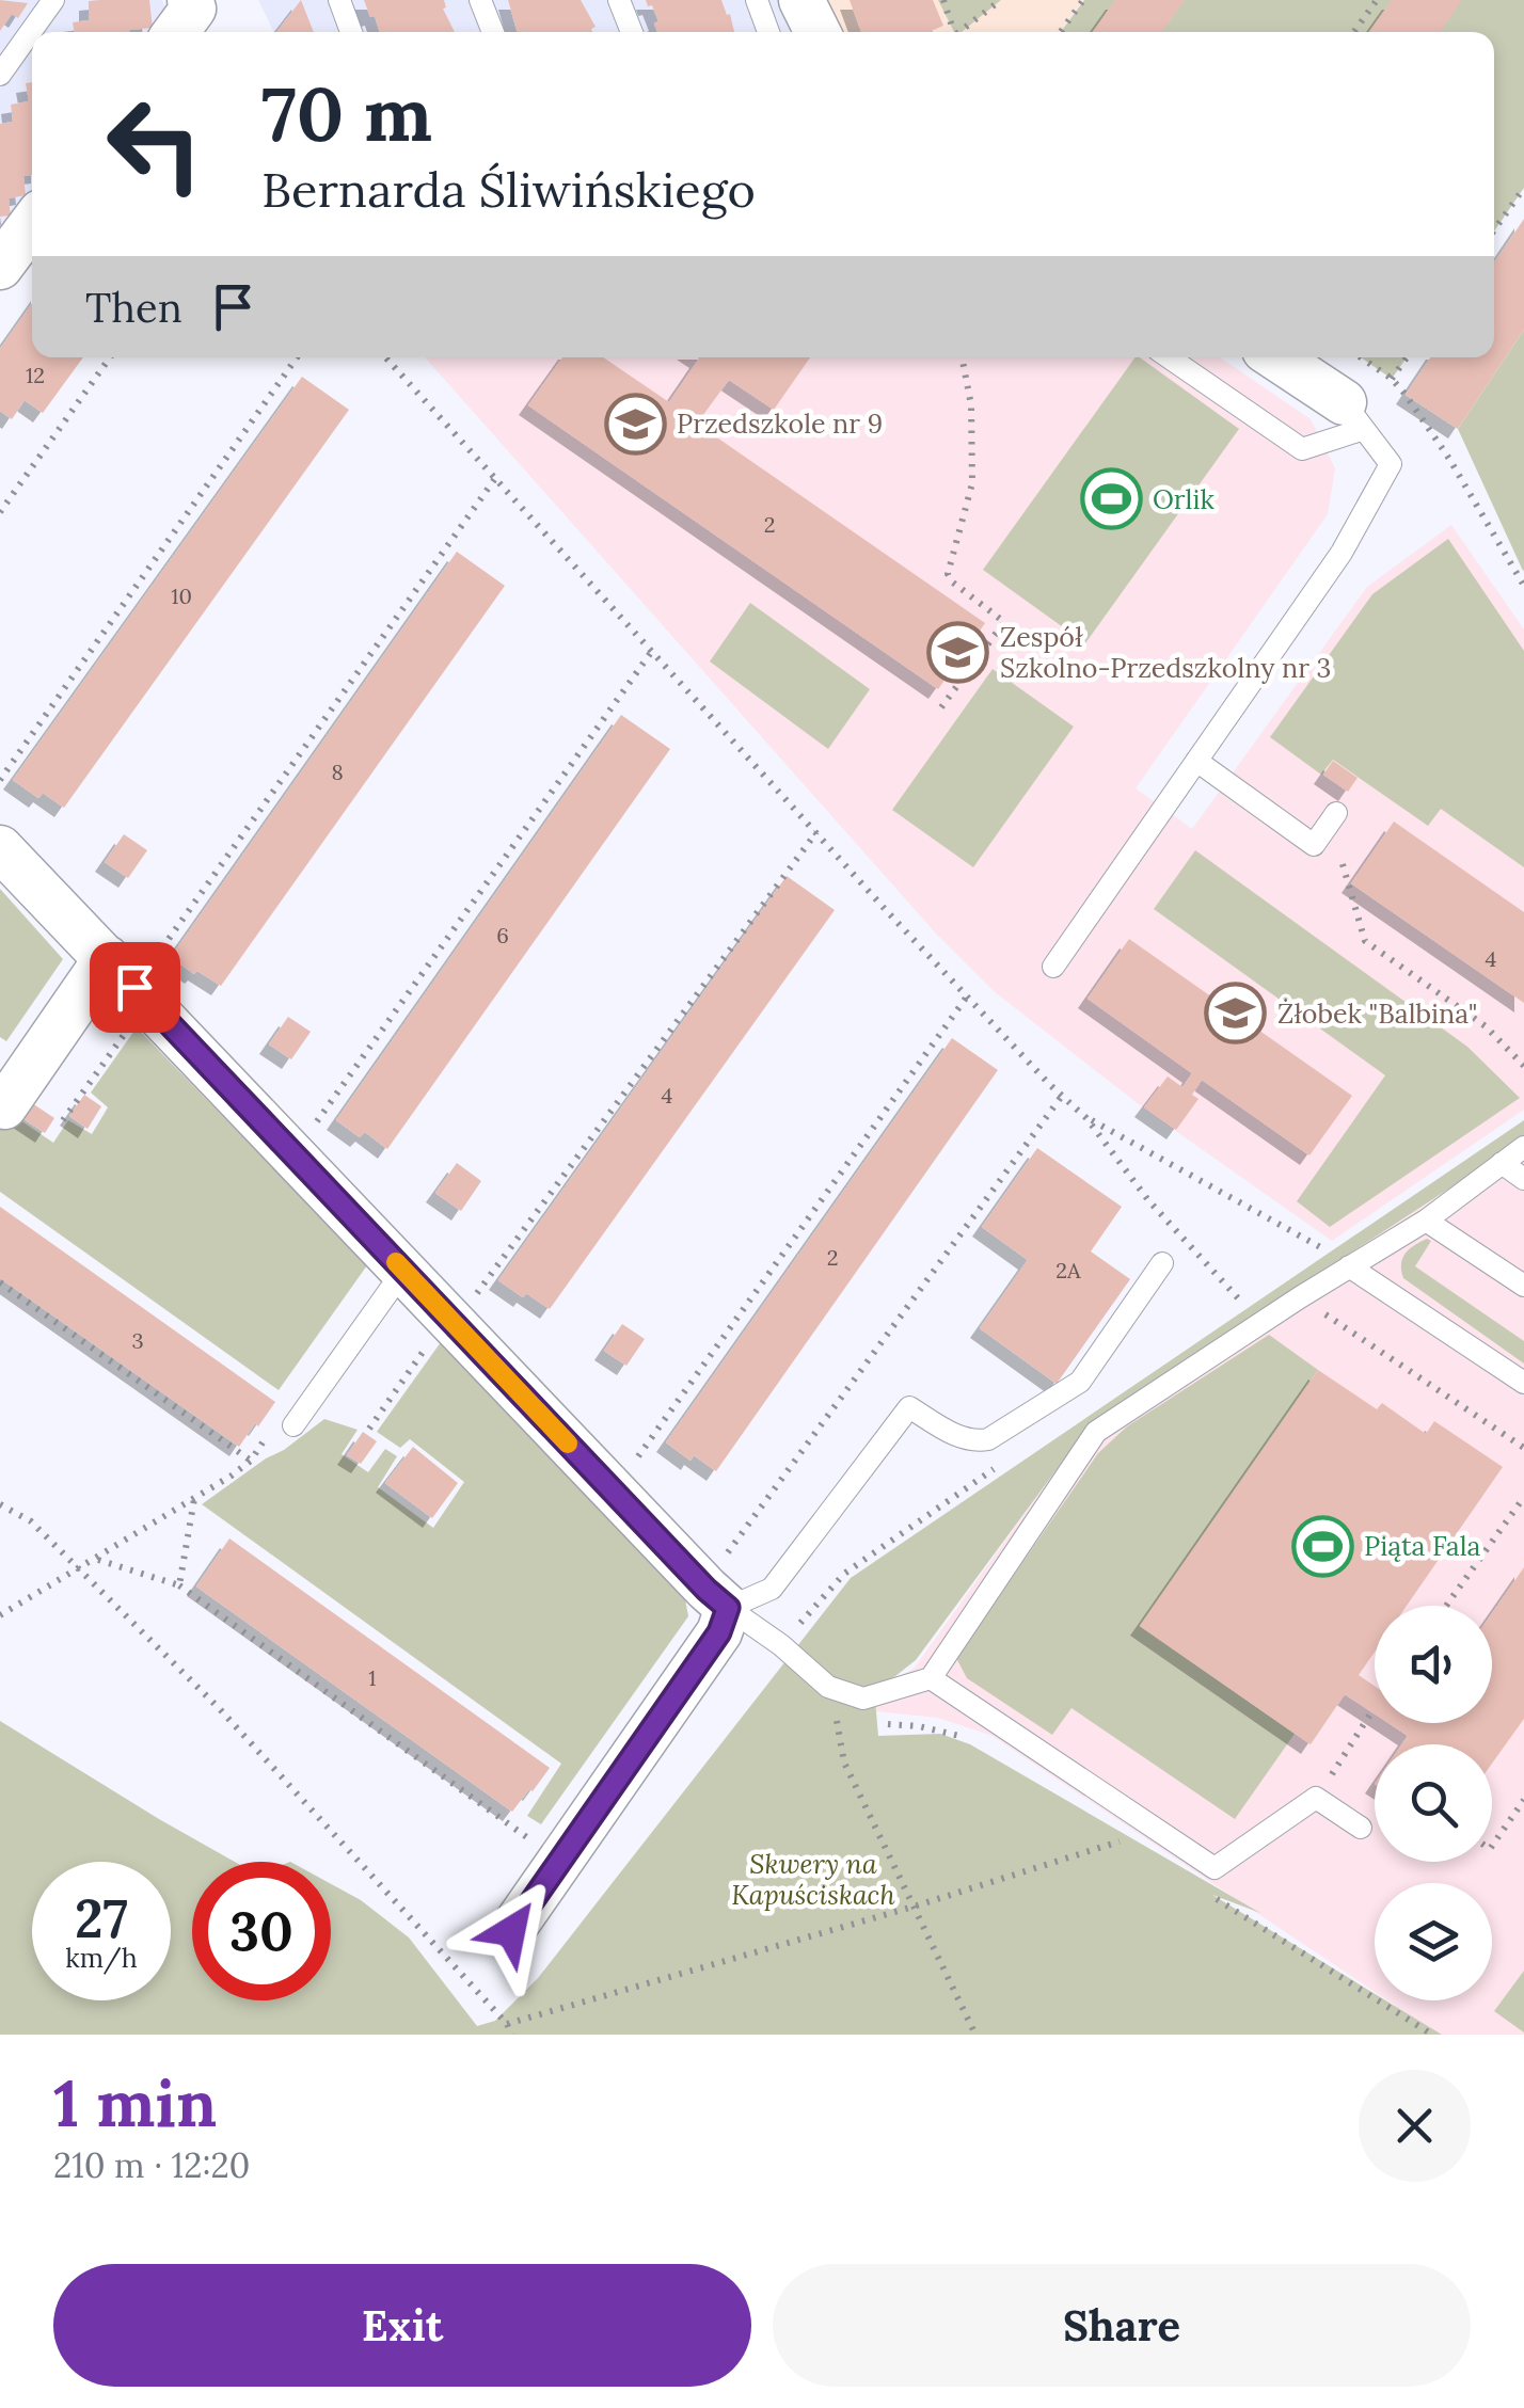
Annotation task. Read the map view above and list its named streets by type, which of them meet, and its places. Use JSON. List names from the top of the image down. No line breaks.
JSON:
{"parks":["Skwery na Kapuściskach"],"places":{"school or university":["Przedszkole nr 9","Zespół Szkolno-Przedszkolny nr 3","Żłobek \"Balbina\""],"sports":["Orlik","Piąta Fala"]},"house_numbers":["12","2","10","8","6","4","4","2","2A","3","1"],"page":{"turn":["70 m","Bernarda Śliwińskiego"],"then":"Then","speed":"27 km/h","limit":"30","heading":["1 min","210 m · 12:20"],"buttons":["Exit","Share"]}}
